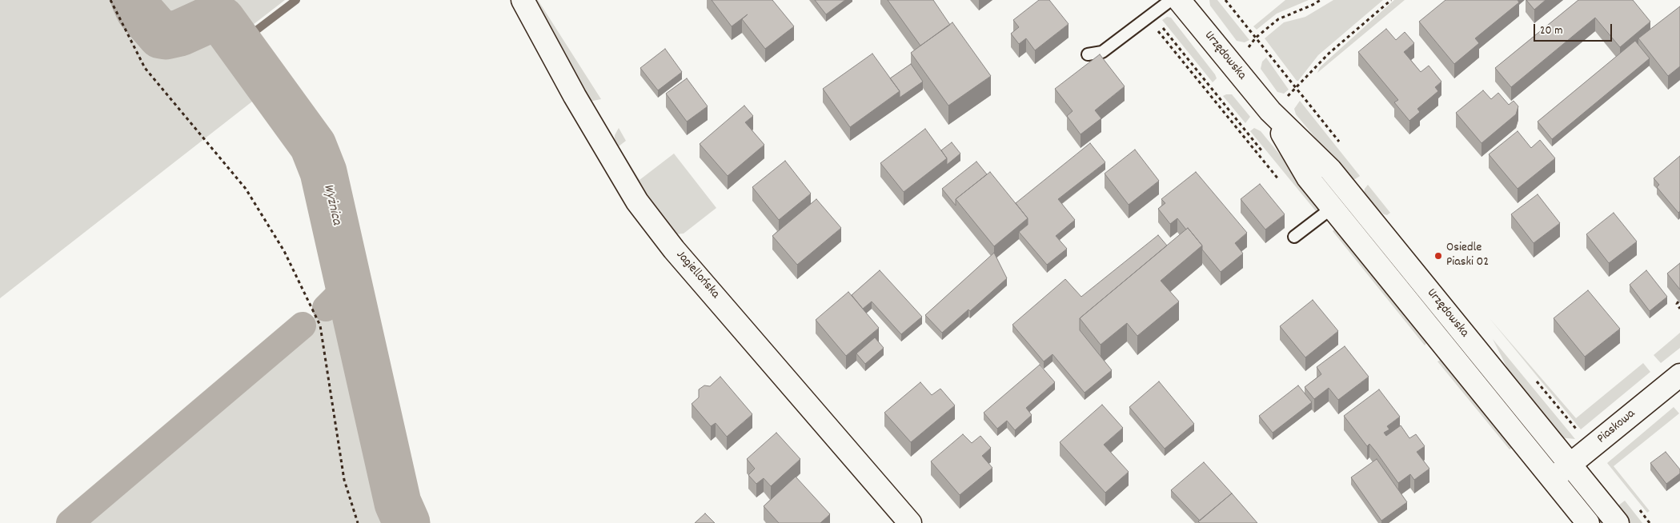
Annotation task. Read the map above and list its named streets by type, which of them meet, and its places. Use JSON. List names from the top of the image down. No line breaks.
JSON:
{"streets":{"street":["Urzędowska","Jagiellońska","Piaskowa"]},"crossings":[["Urzędowska","Piaskowa"]],"water":["Wyżnica"],"places":["Osiedle Piaski 02"],"scale_bar":"20 m"}
